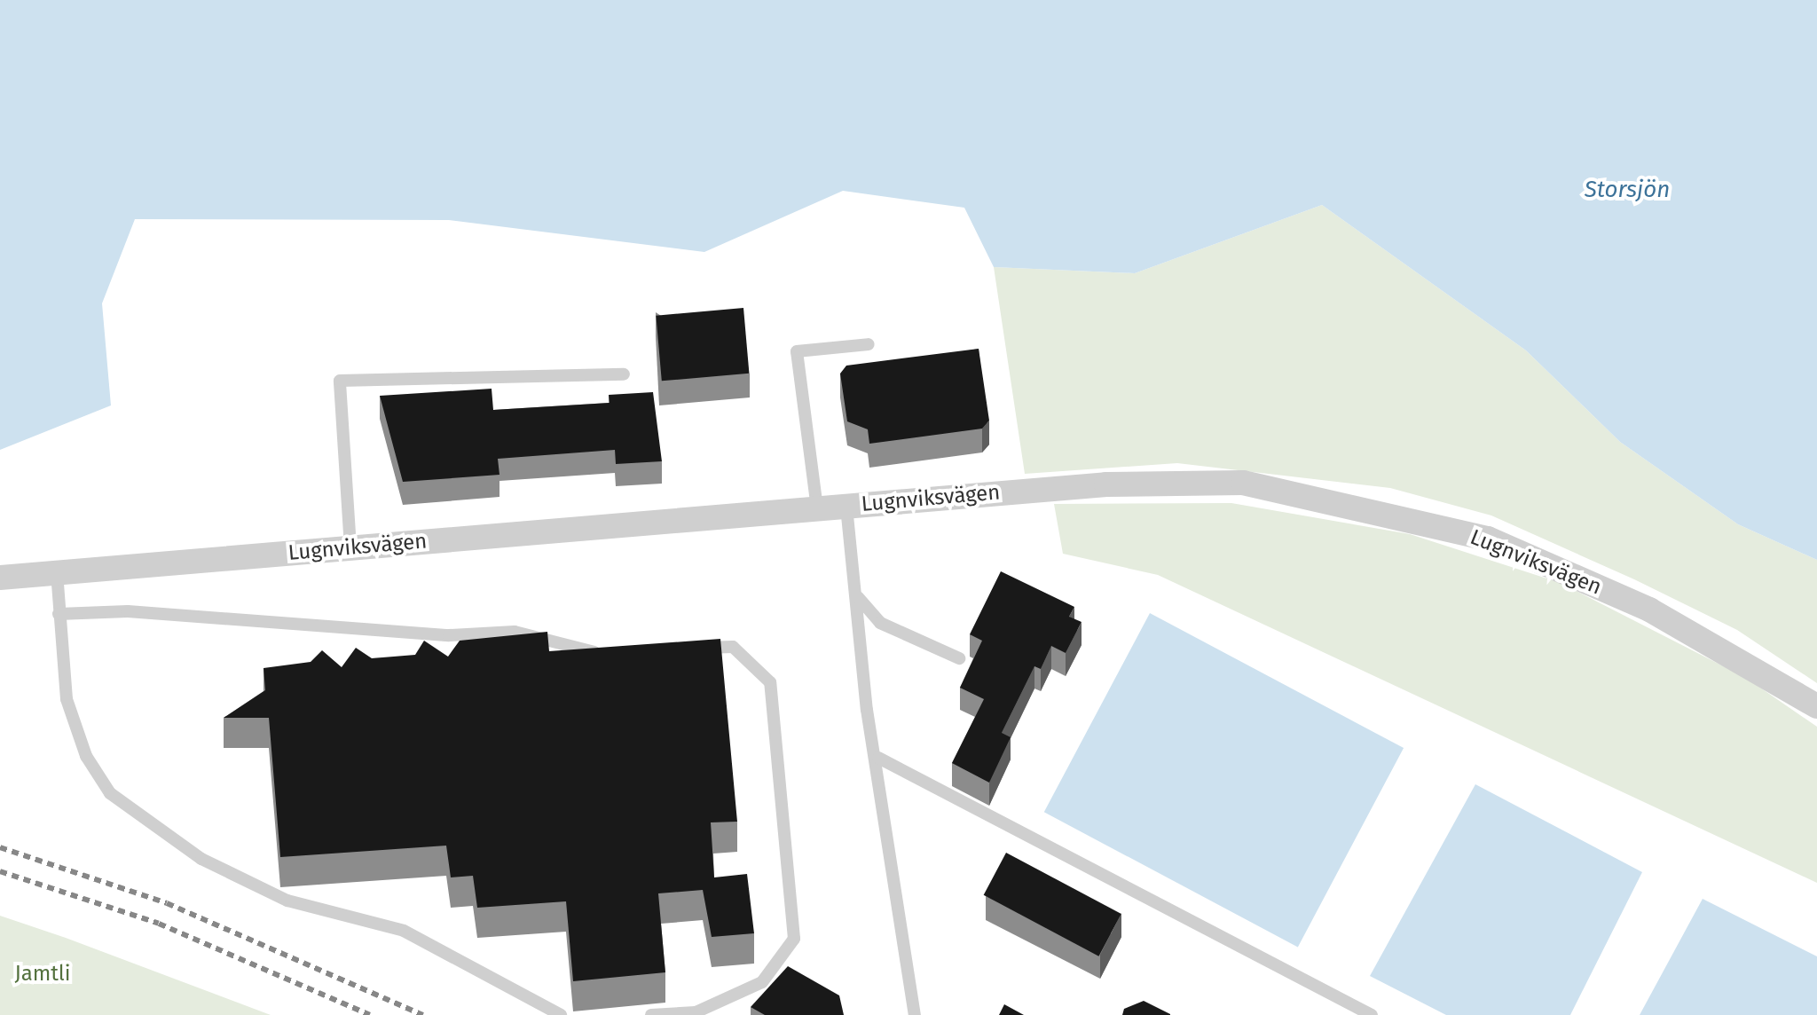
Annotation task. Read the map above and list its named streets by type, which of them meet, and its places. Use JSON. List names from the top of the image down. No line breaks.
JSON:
{"streets":{"street":["Lugnviksvägen"]},"water":["Storsjön"],"parks":["Jamtli"]}
